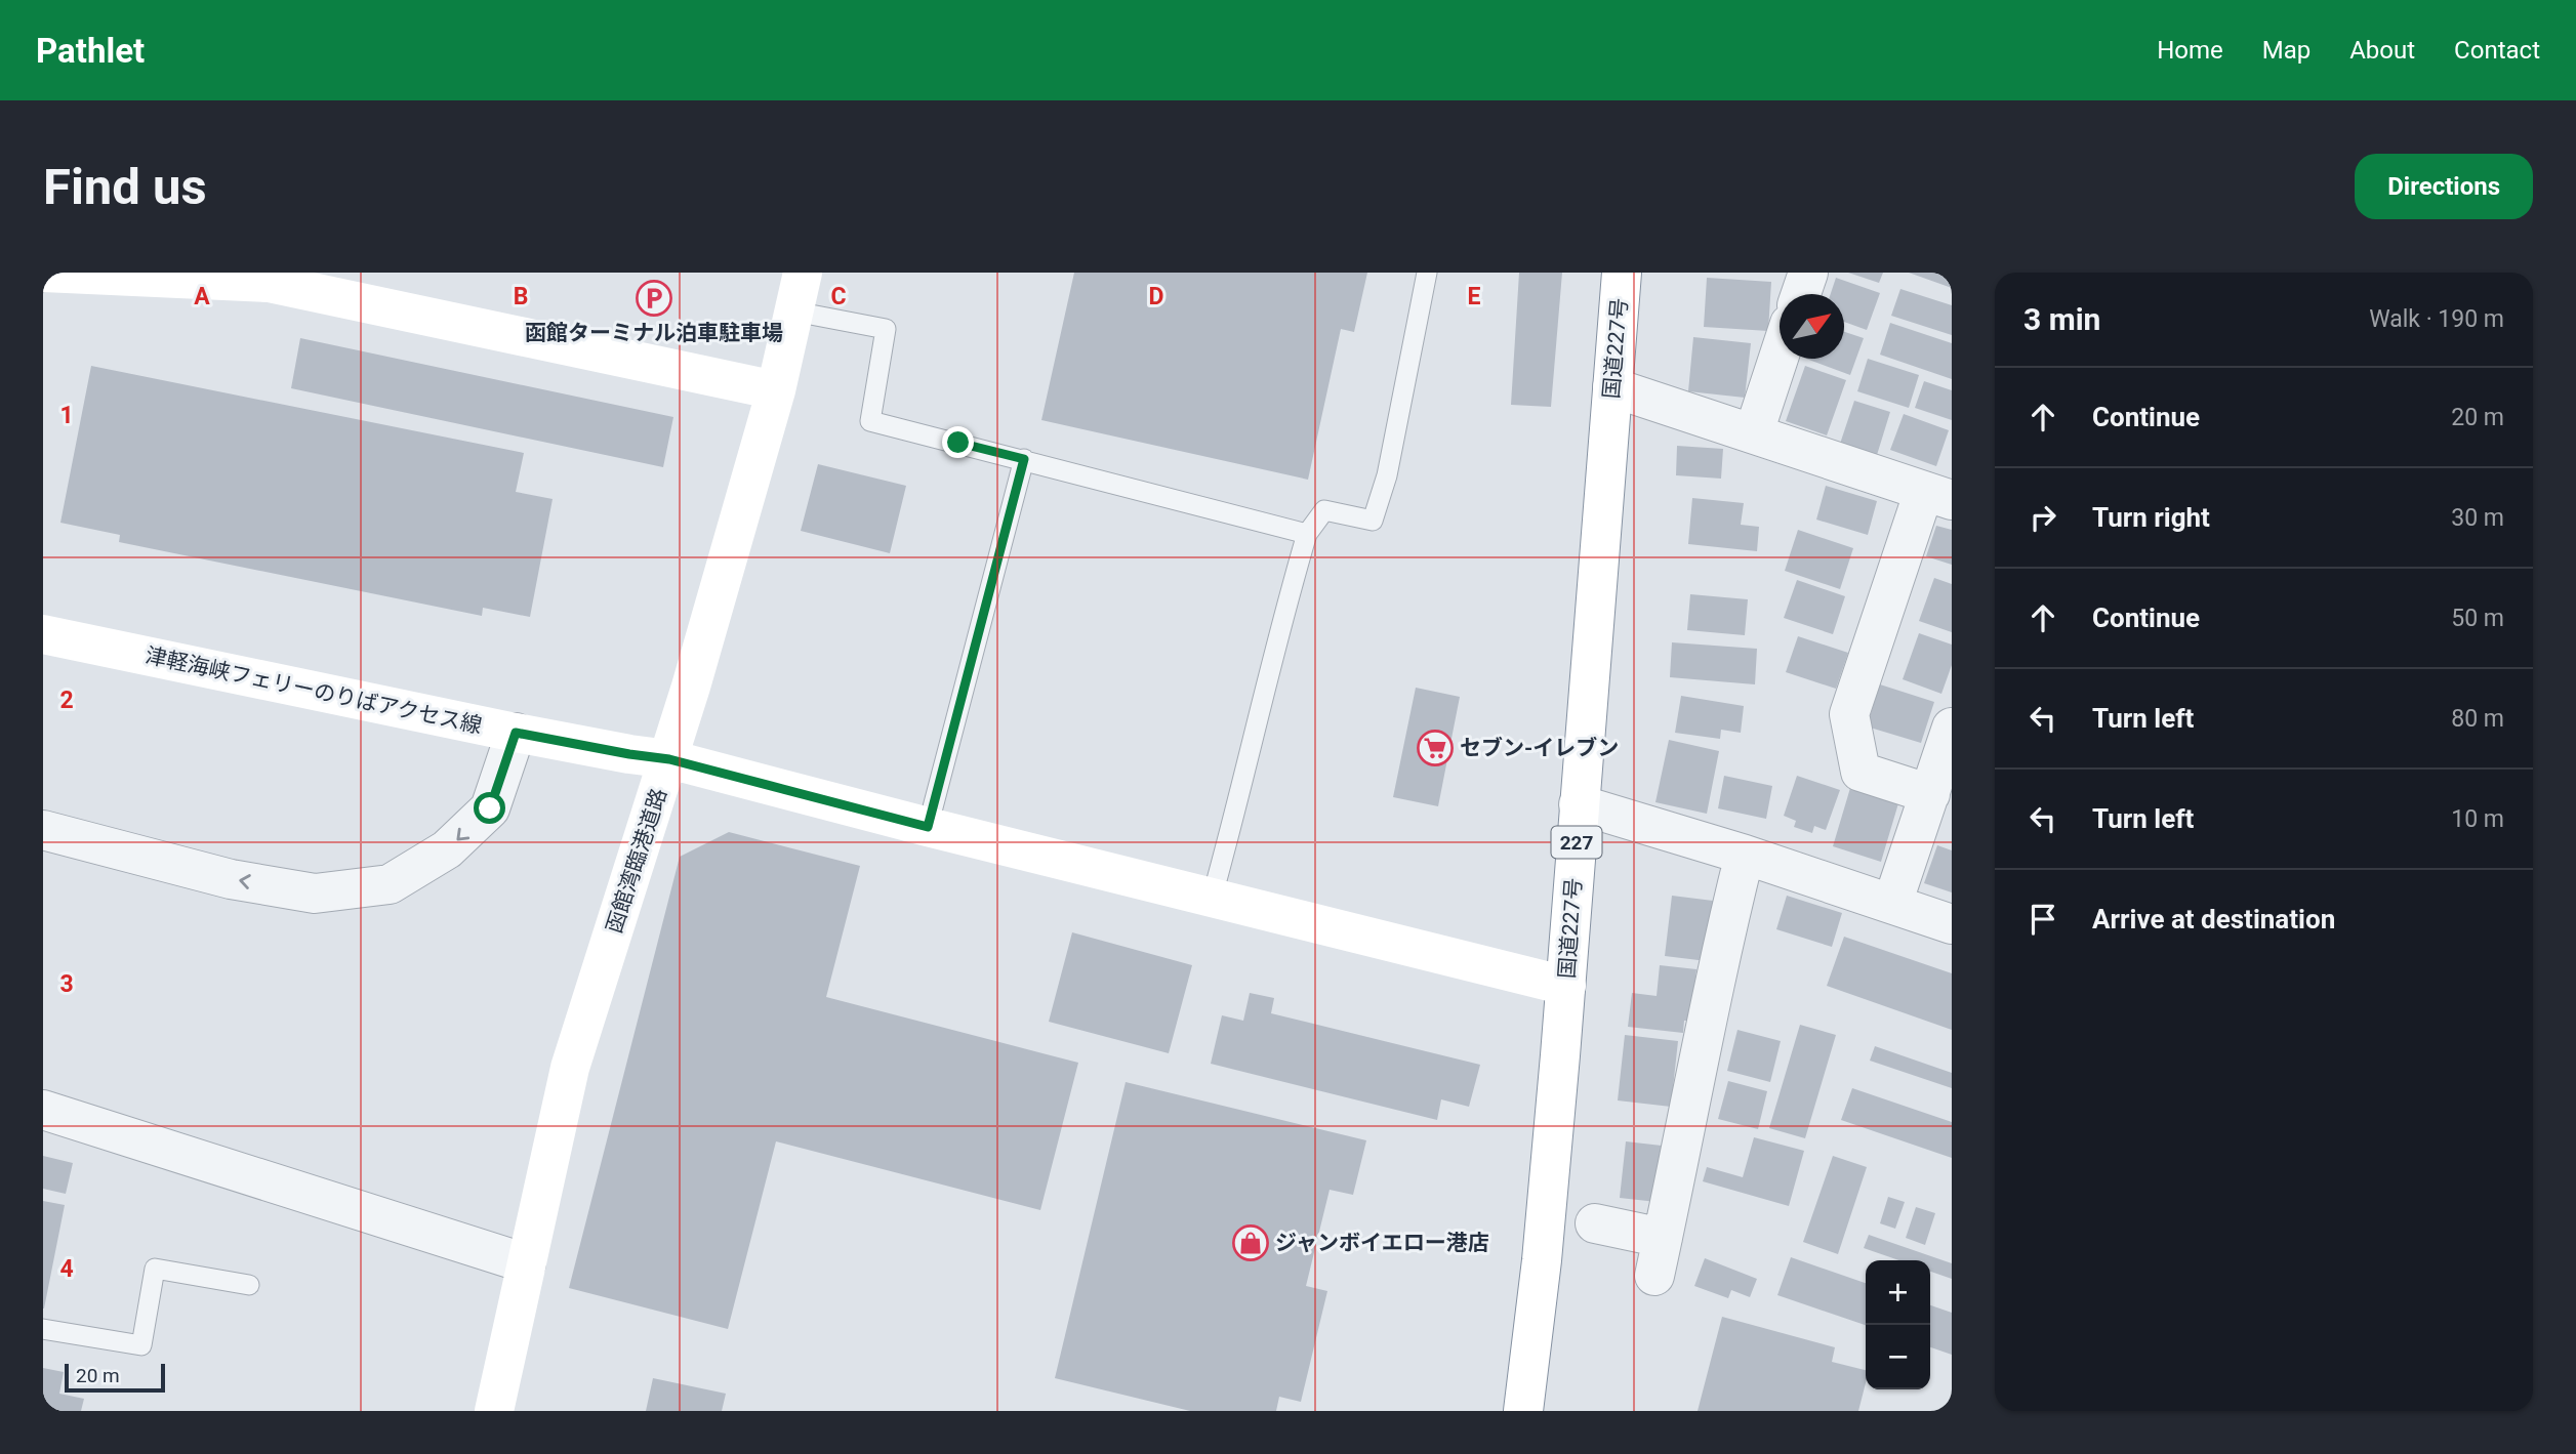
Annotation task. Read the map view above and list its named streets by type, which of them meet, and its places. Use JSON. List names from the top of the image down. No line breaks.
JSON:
{"streets":{"main road":["国道227号","津軽海峡フェリーのりばアクセス線","227","函館湾臨港道路"]},"crossings":[["国道227号","津軽海峡フェリーのりばアクセス線"],["津軽海峡フェリーのりばアクセス線","函館湾臨港道路"]],"places":{"parking":["函館ターミナル泊車駐車場"],"supermarket":["セブン-イレブン"],"shop":["ジャンボイエロー港店"]},"scale_bar":"20 m","north":"top right","page":{"header":"Pathlet","nav":["Home","Map","About","Contact"],"buttons":"Directions","title":"Find us","heading":["3 min","Walk · 190 m"],"list":[["Continue","20 m"],["Turn right","30 m"],["Continue","50 m"],["Turn left","80 m"],["Turn left","10 m"],"Arrive at destination"],"map_buttons":["+","−"],"scale":"20 m"},"grid":{"columns":["A","B","C","D","E"],"rows":["1","2","3","4"]}}
